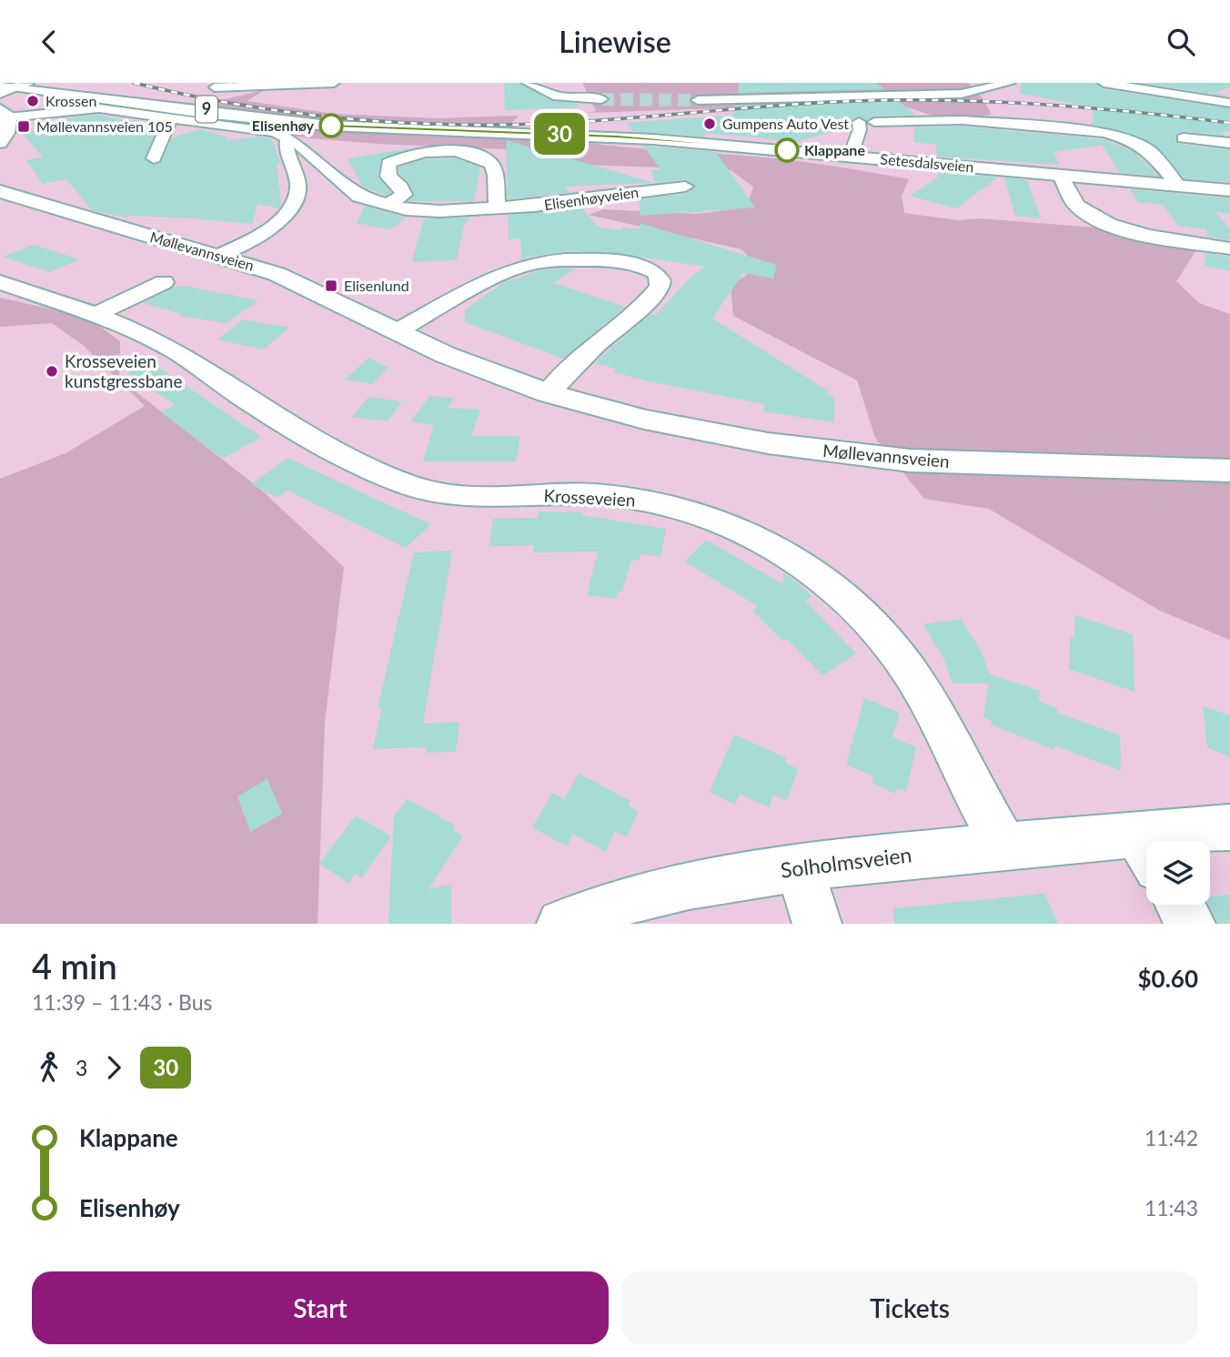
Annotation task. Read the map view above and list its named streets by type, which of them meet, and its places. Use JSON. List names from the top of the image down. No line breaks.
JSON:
{"streets":{"main road":["9","Setesdalsveien","Møllevannsveien"],"street":["Elisenhøyveien","Krosseveien","Solholmsveien"]},"crossings":[["Setesdalsveien","Elisenhøyveien"],["Krosseveien","Solholmsveien"]],"places":{"other":["Krossen","Gumpens Auto Vest","Elisenhøy","Klappane","Krosseveien kunstgressbane"],"transit":["Møllevannsveien 105","Elisenlund"]},"lines":["bus line 30"],"page":{"header":"Linewise","on_map":"30","heading":["4 min","11:39 – 11:43 · Bus","$0.60"],"legs":["3","30"],"list":[{"name":"Klappane","value":"11:42"},{"name":"Elisenhøy","value":"11:43"}],"buttons":["Start","Tickets"]}}
